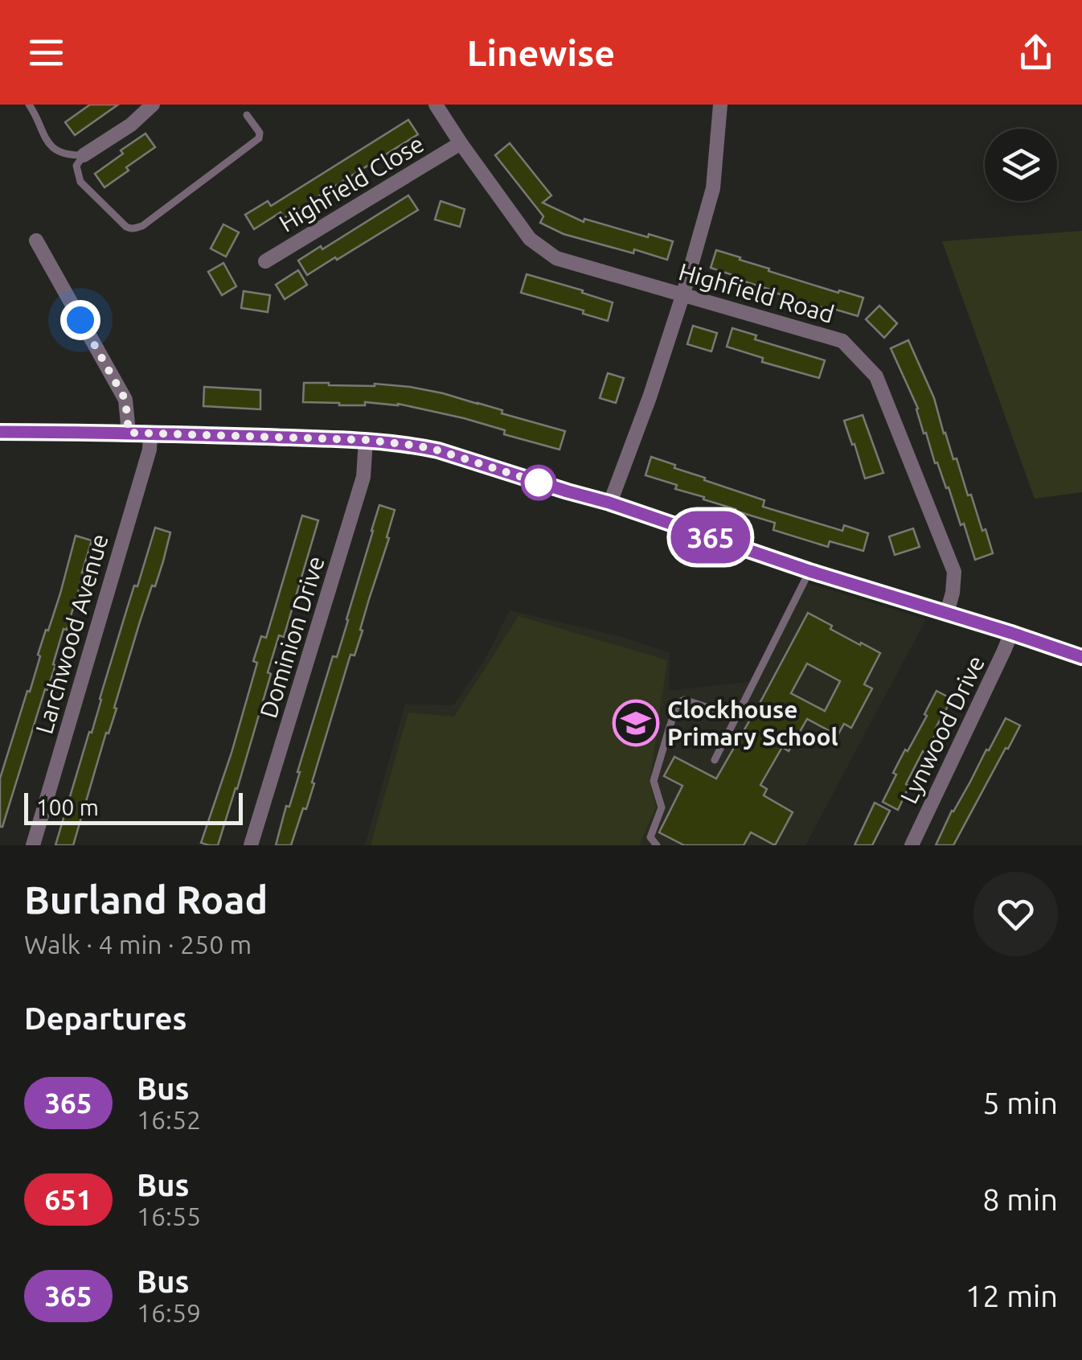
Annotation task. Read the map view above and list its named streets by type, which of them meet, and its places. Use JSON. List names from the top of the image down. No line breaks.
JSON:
{"streets":{"street":["Highfield Close","Highfield Road","Larchwood Avenue","Dominion Drive","Lynwood Drive"]},"crossings":[["Highfield Close","Highfield Road"]],"places":{"school or university":["Clockhouse Primary School"]},"lines":["bus line 365"],"scale_bar":"100 m","page":{"header":"Linewise","on_map":"365","scale":"100 m","heading":[["Burland Road","Walk · 4 min · 250 m"],"Departures"],"list":[{"mark":"365","name":"Bus","note":"16:52","value":"5 min"},{"mark":"651","name":"Bus","note":"16:55","value":"8 min"},{"mark":"365","name":"Bus","note":"16:59","value":"12 min"}]}}
